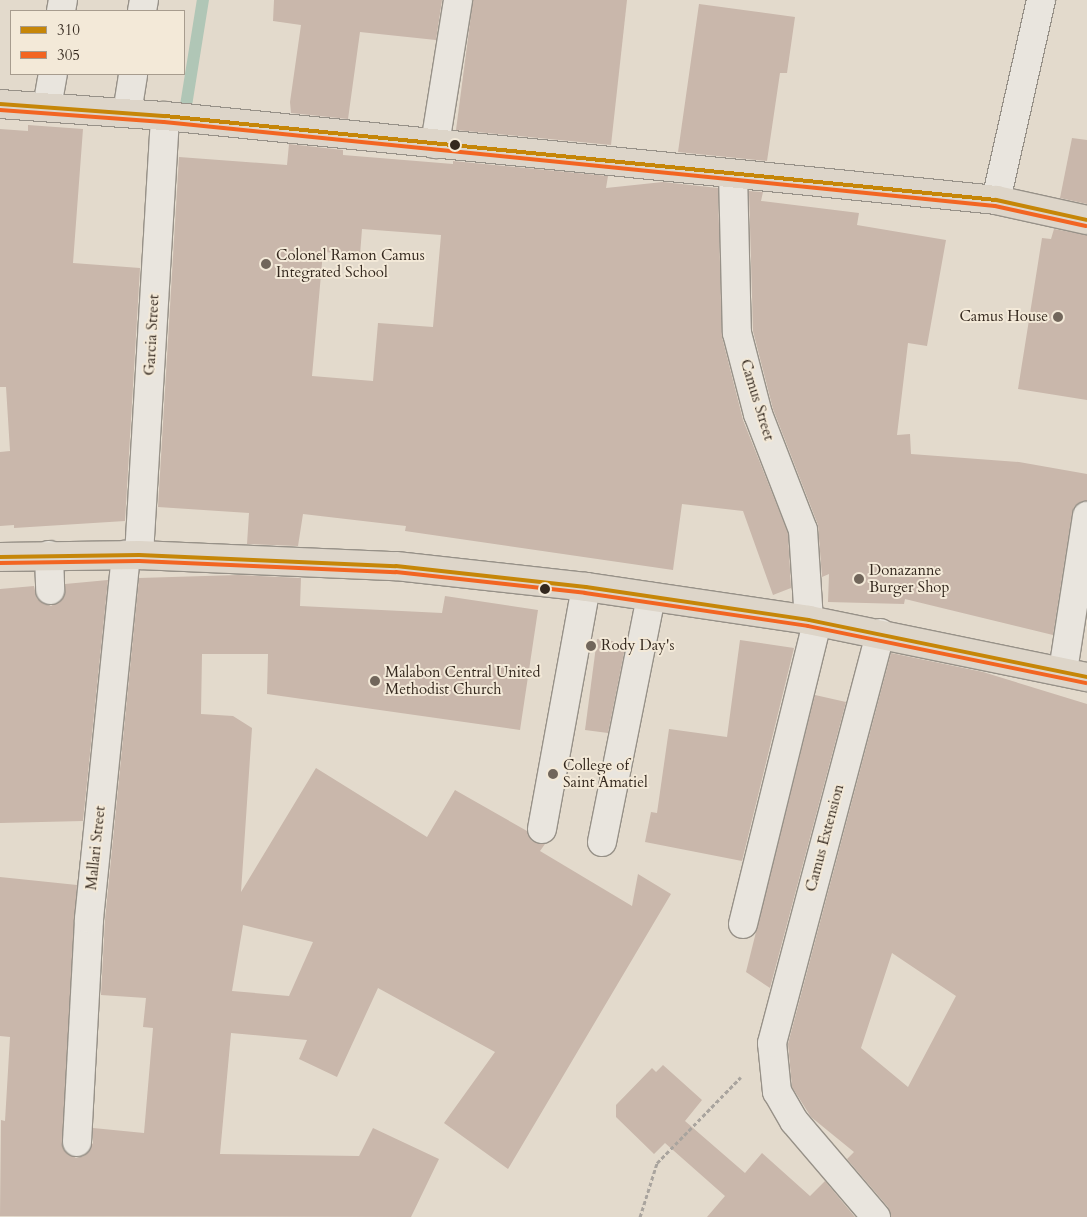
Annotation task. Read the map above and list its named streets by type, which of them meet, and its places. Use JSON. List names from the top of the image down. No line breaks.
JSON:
{"streets":{"street":["Garcia Street","Camus Street","Camus Extension","Mallari Street"]},"crossings":[["Garcia Street","Mallari Street"]],"places":["Colonel Ramon Camus Integrated School","Camus House","Donazanne Burger Shop","Rody Day's","Malabon Central United Methodist Church","College of Saint Amatiel"],"lines":["transit line 310","transit line 305"],"legend":["310","305"]}
